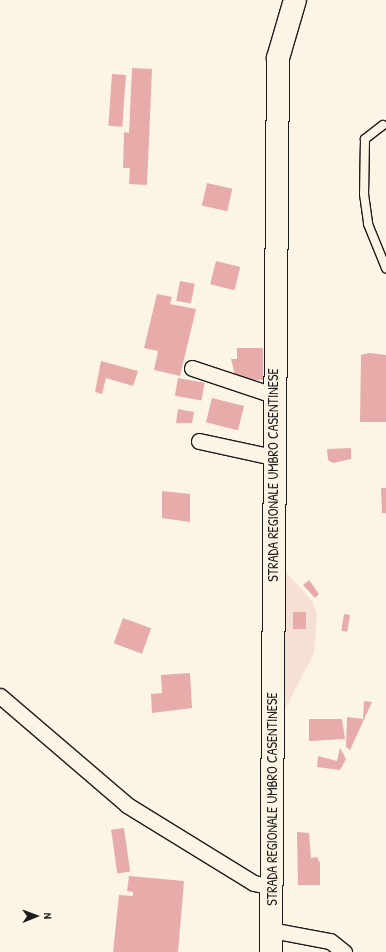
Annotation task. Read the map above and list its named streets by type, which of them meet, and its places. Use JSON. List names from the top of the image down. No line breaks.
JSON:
{"streets":{"main road":["STRADA REGIONALE UMBRO CASENTINESE"]},"north":"right"}
